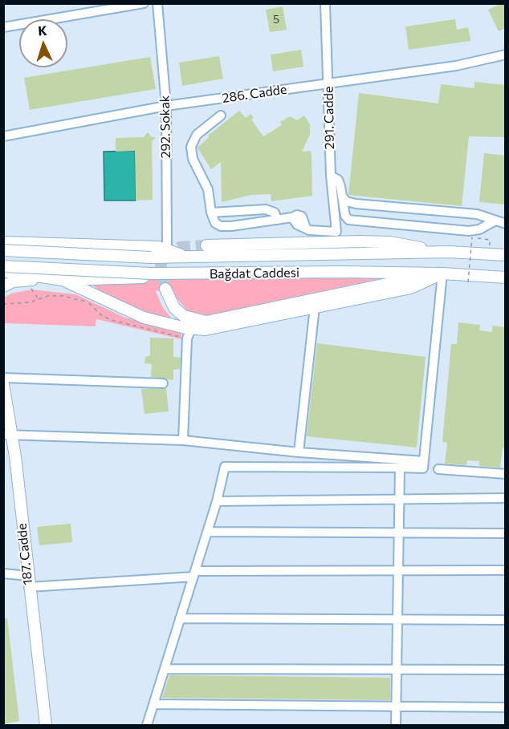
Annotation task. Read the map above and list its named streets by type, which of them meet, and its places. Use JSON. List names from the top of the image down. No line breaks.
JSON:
{"streets":{"main road":["Bağdat Caddesi","187. Cadde"],"street":["286. Cadde","291. Cadde","292. Sokak"]},"crossings":[["286. Cadde","291. Cadde"],["286. Cadde","292. Sokak"]],"house_numbers":["5"],"north":"top"}
